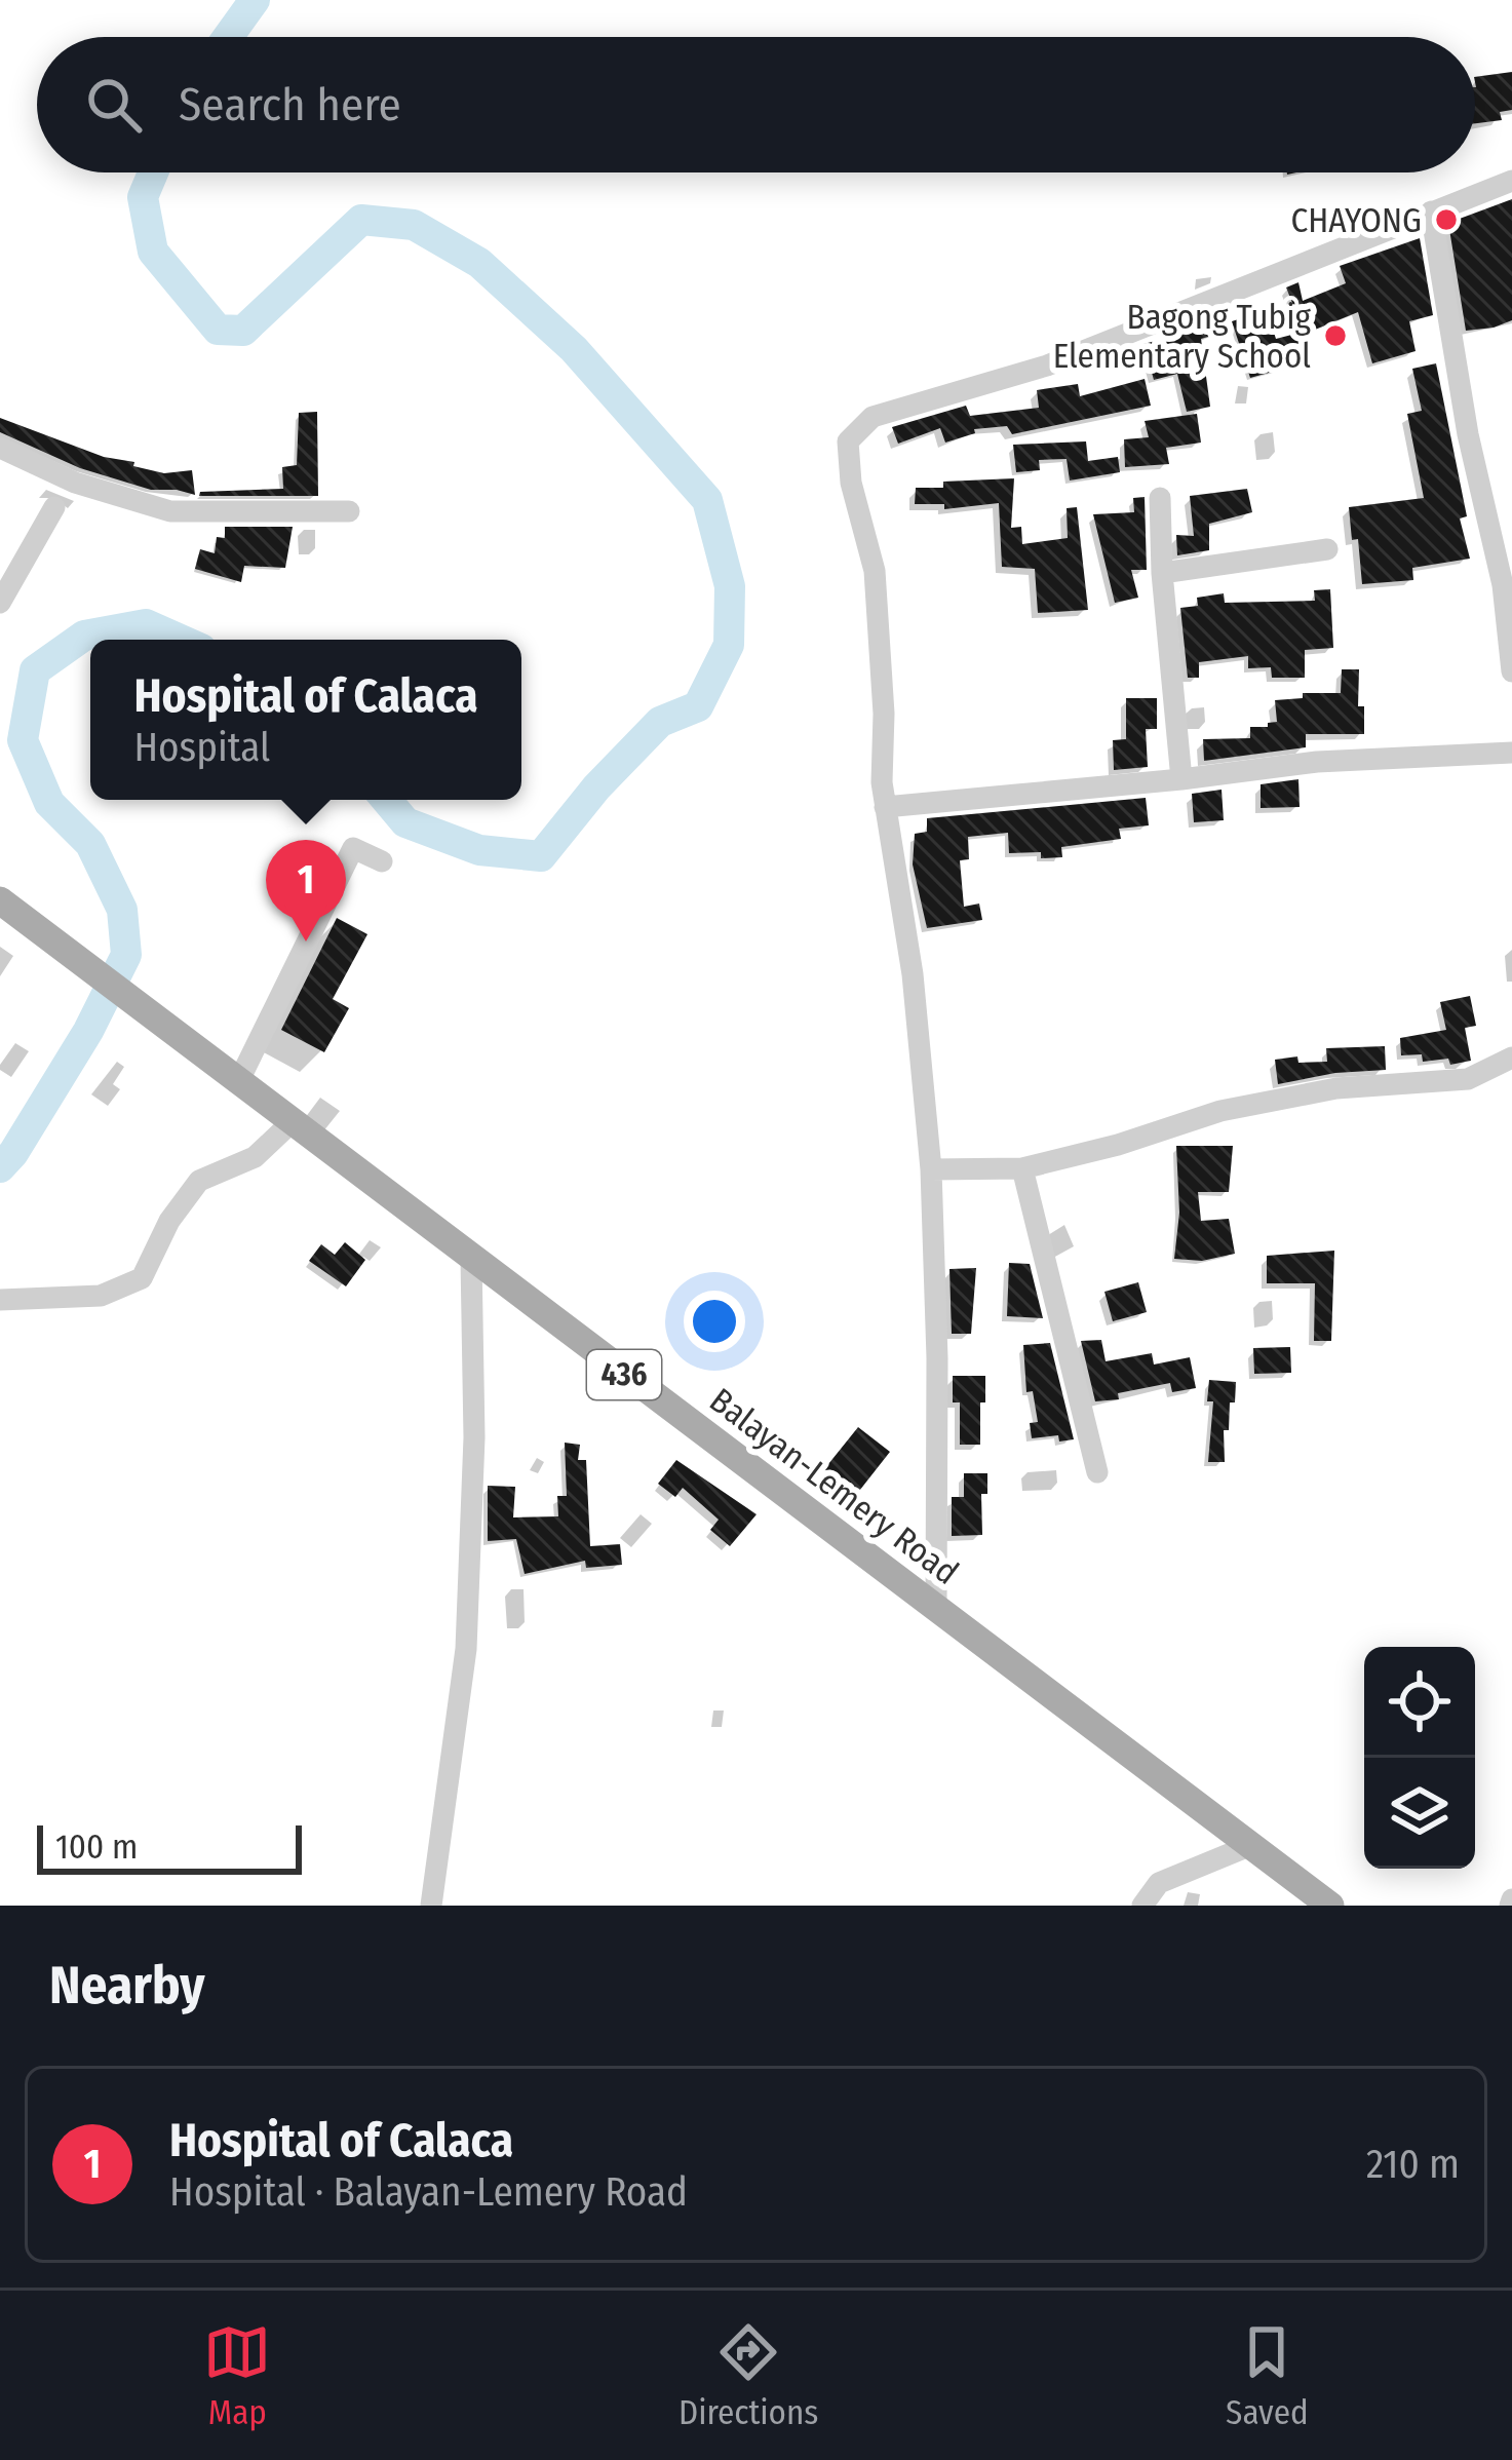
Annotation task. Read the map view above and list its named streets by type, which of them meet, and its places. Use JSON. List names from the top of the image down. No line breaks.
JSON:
{"streets":{"main road":["436","Balayan-Lemery Road"]},"places":["CHAYONG","Bagong Tubig Elementary School"],"scale_bar":"100 m","page":{"search":"Search here","popup":["Hospital of Calaca","Hospital"],"pins":"1","scale":"100 m","heading":"Nearby","list":[{"mark":"1","name":"Hospital of Calaca","note":"Hospital · Balayan-Lemery Road","value":"210 m"}],"nav":["Map","Directions","Saved"]}}
